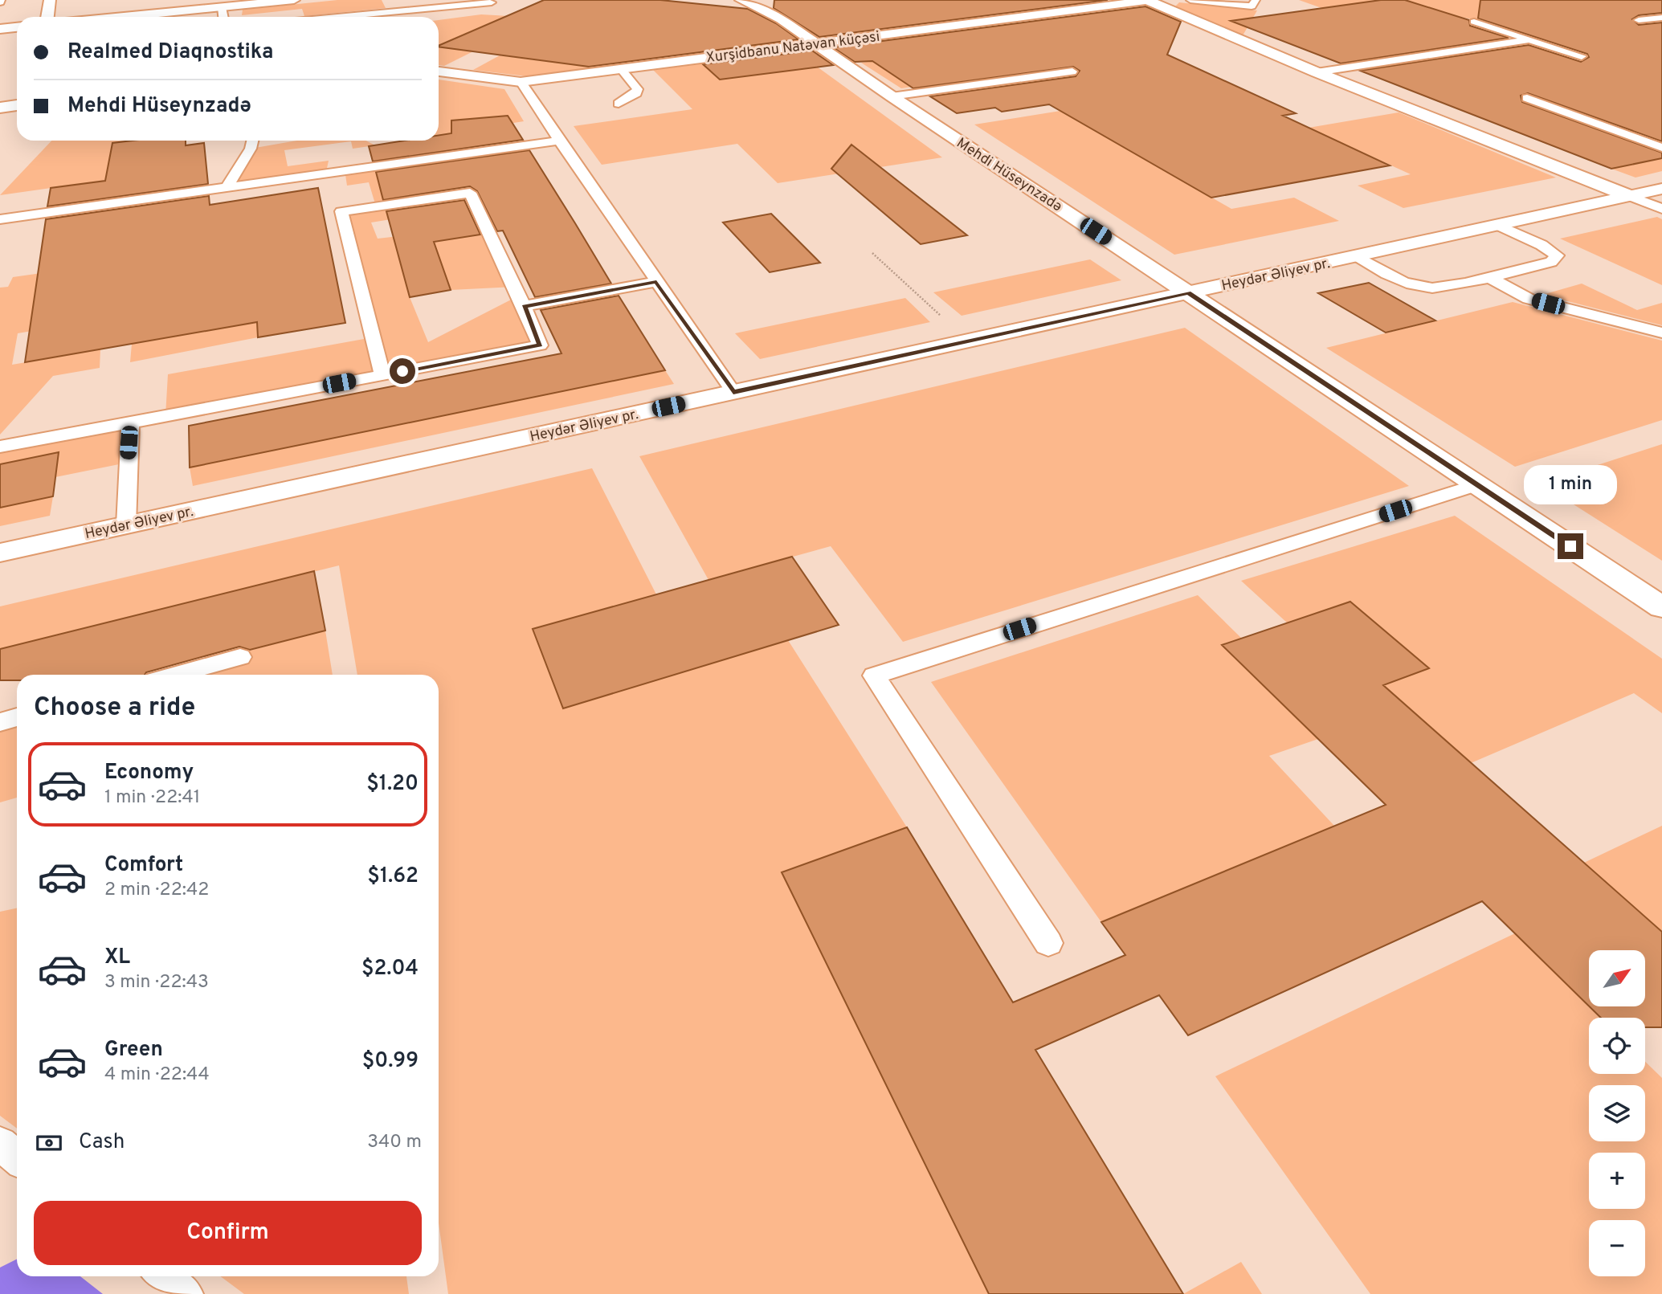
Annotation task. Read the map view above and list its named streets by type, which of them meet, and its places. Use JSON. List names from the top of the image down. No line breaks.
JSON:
{"streets":{"street":["Xurşidbanu Natəvan küçəsi","Mehdi Hüseynzadə","Heydər Əliyev pr."]},"crossings":[["Xurşidbanu Natəvan küçəsi","Mehdi Hüseynzadə"],["Mehdi Hüseynzadə","Heydər Əliyev pr."]],"north":"top right","page":{"banner":["Realmed Diaqnostika","Mehdi Hüseynzadə"],"bubble":"1 min","heading":"Choose a ride","list":[{"name":"Economy","note":"1 min · 22:41","value":"$1.20"},{"name":"Comfort","note":"2 min · 22:42","value":"$1.62"},{"name":"XL","note":"3 min · 22:43","value":"$2.04"},{"name":"Green","note":"4 min · 22:44","value":"$0.99"}],"map_buttons":["+","−"],"pay":["Cash","340 m"],"buttons":"Confirm"}}
